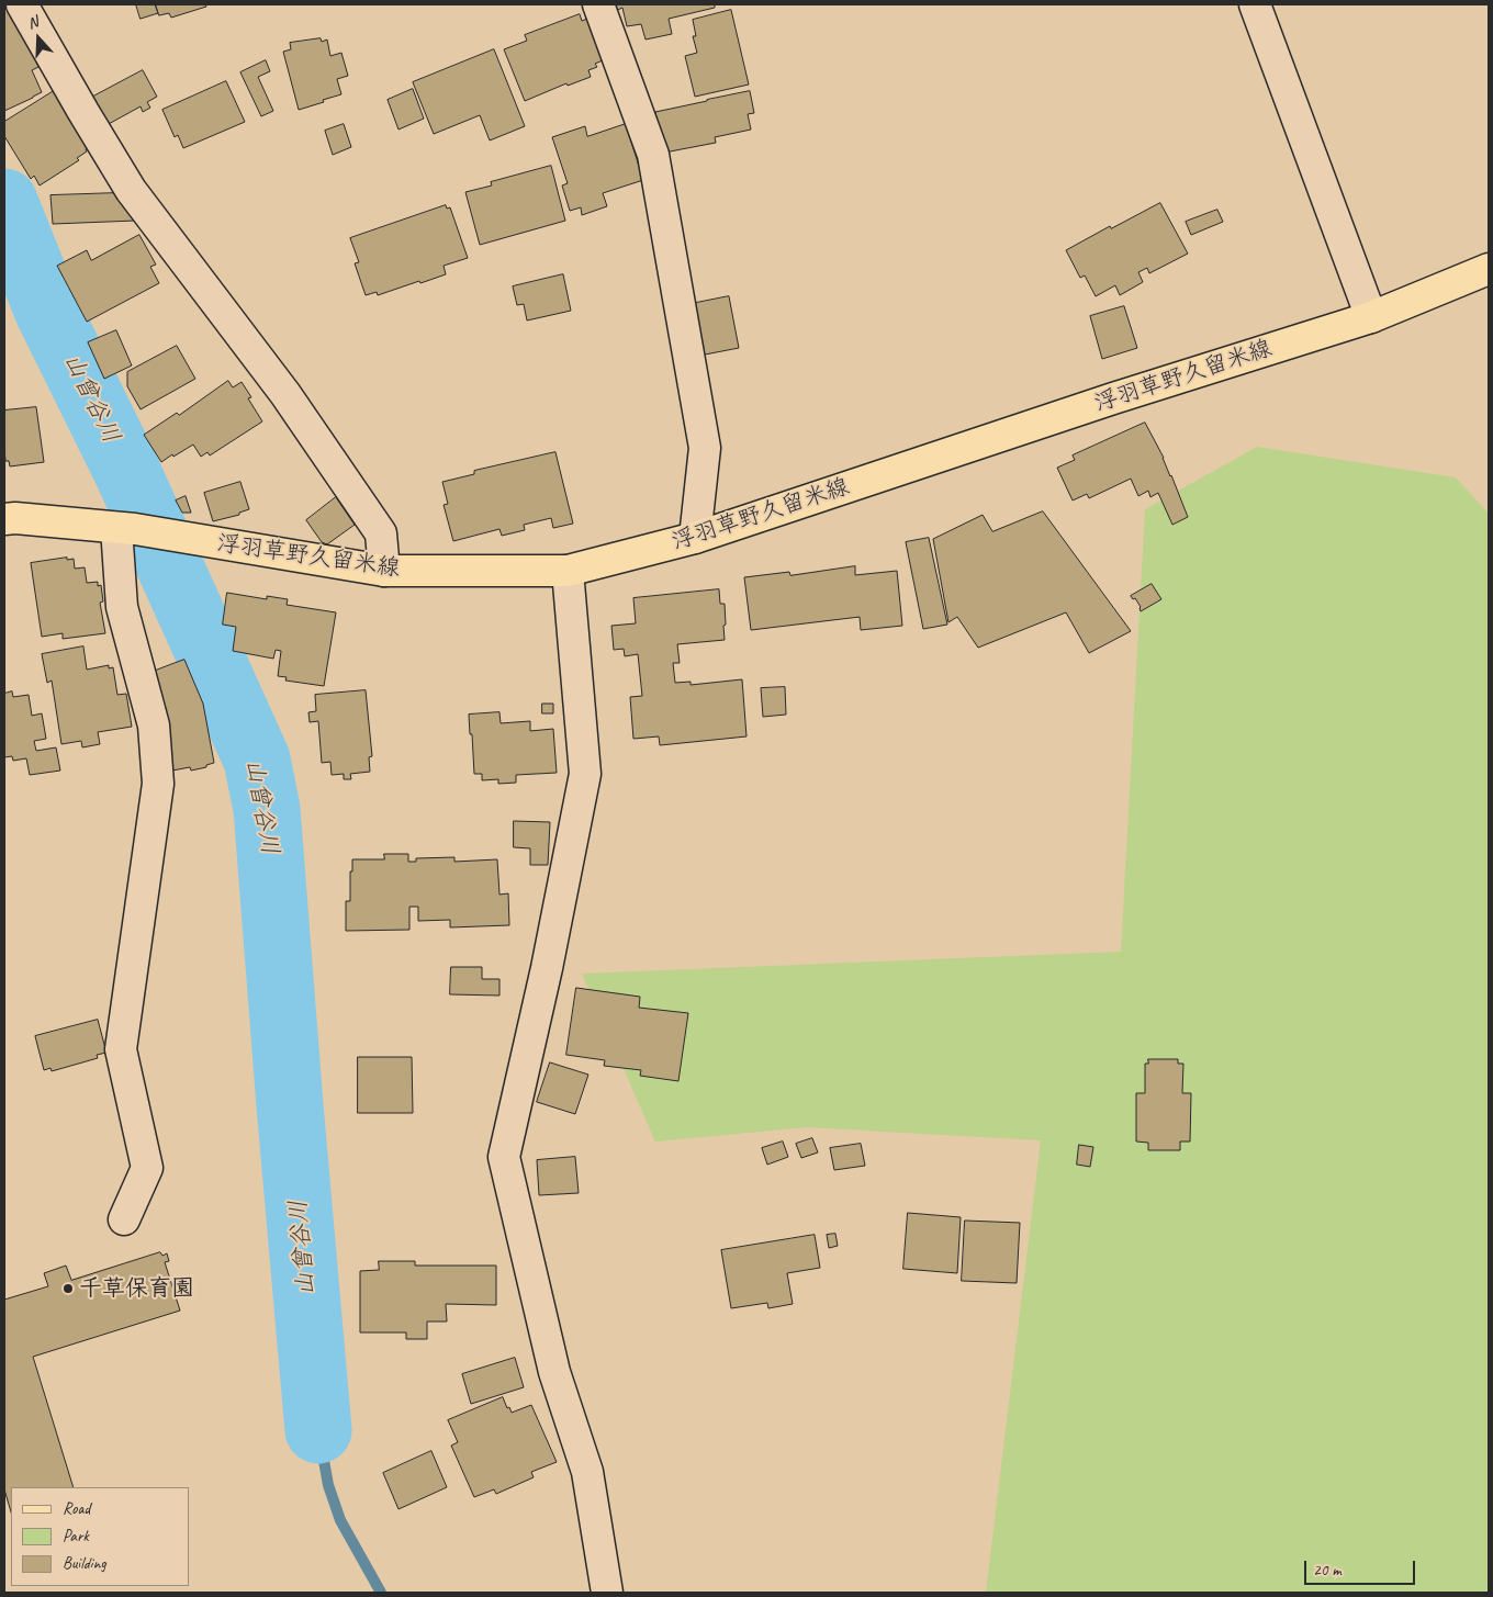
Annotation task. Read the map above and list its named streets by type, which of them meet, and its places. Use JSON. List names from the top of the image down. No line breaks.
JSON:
{"streets":{"main road":["浮羽草野久留米線"]},"water":["山曾谷川"],"places":["千草保育園"],"legend":["Road","Park","Building"],"scale_bar":"20 m","north":"top"}
